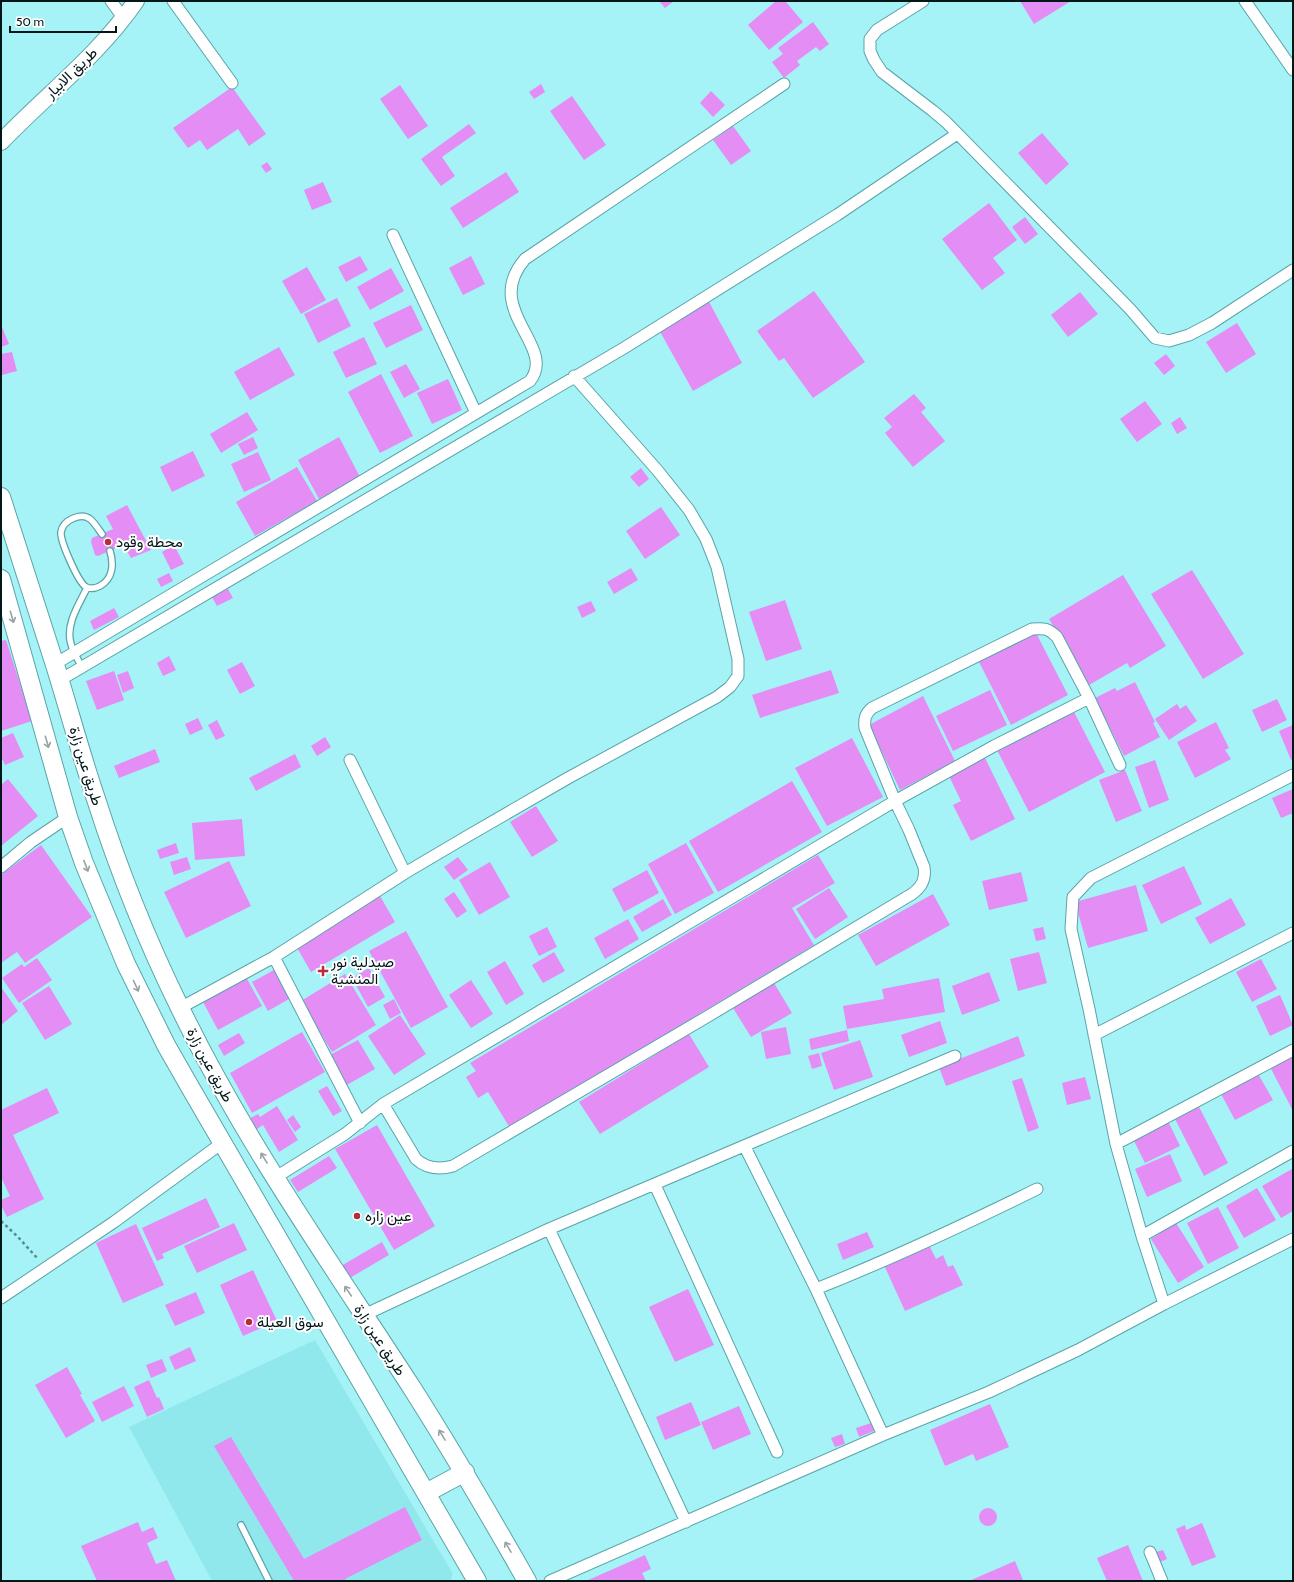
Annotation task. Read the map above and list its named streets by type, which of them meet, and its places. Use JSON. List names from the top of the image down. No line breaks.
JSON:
{"streets":{"main road":["طريق الابيار","طريق عين زارة"]},"places":{"other":["محطة وقود","عين زاره","سوق العيلة"],"health":["صيدلية نور المنشية"]},"scale_bar":"50 m"}
